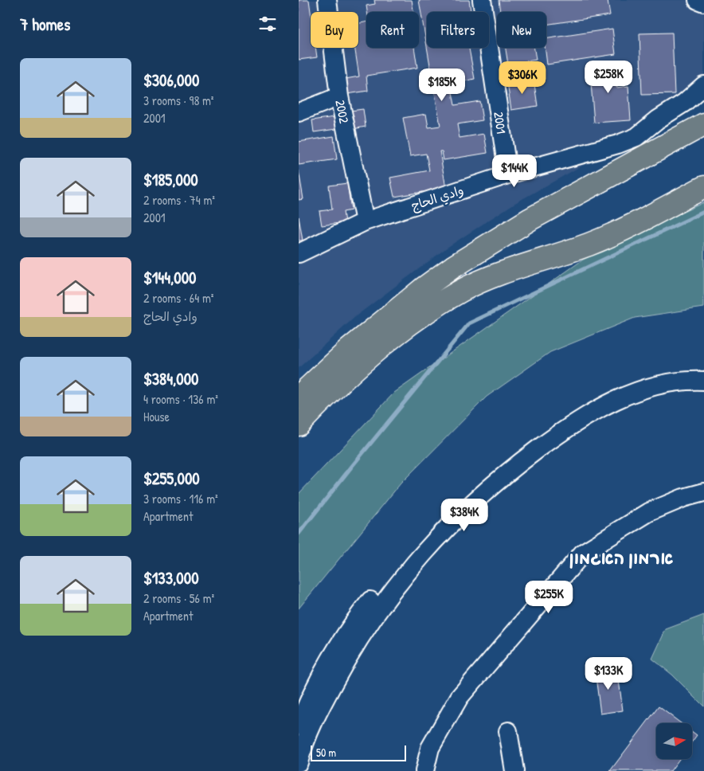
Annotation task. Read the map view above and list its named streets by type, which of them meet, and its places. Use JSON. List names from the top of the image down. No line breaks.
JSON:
{"streets":{"street":["2002","2001","وادي الحاج"]},"crossings":[["2002","وادي الحاج"],["2001","وادي الحاج"]],"districts":["ארמון האגמון"],"scale_bar":"50 m","north":"right","page":{"heading":"7 homes","chip":["Buy","Rent","Filters","New"],"list":[{"name":"$306,000","note":"3 rooms · 98 m² · 2001"},{"name":"$185,000","note":"2 rooms · 74 m² · 2001"},{"name":"$144,000","note":"2 rooms · 64 m² · وادي الحاج"},{"name":"$384,000","note":"4 rooms · 136 m² · House"},{"name":"$255,000","note":"3 rooms · 116 m² · Apartment"},{"name":"$133,000","note":"2 rooms · 56 m² · Apartment"}],"price":["$258K","$306K","$185K","$144K","$384K","$255K","$133K"],"scale":"50 m"}}
